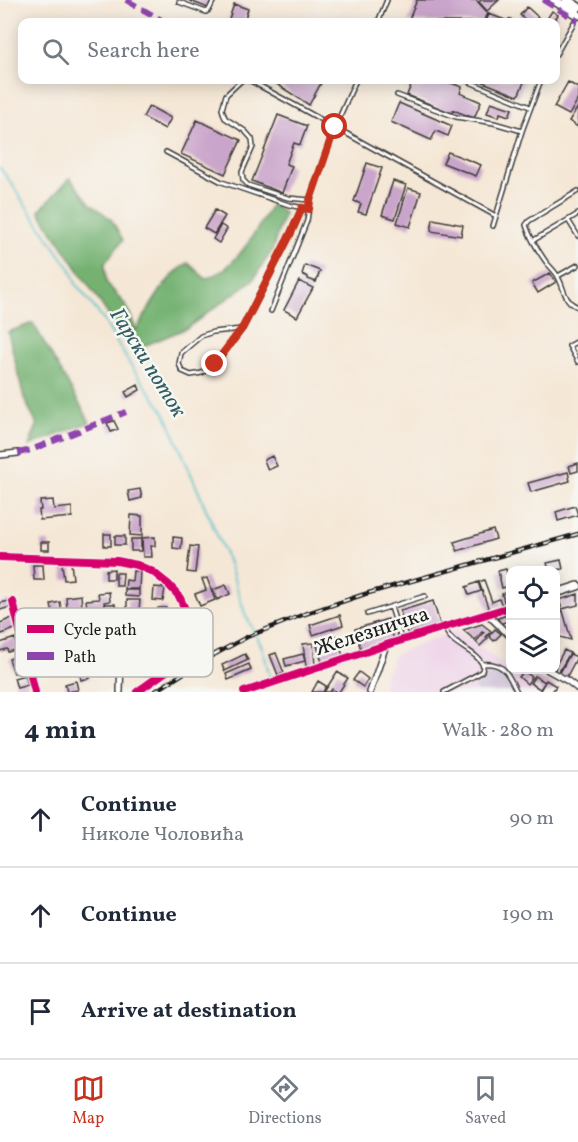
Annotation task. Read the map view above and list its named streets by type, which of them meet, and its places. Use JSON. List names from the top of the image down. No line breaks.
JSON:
{"streets":{"street":["Железничка"]},"water":["Гарски поток"],"legend":["Cycle path","Path"],"page":{"search":"Search here","heading":["4 min","Walk · 280 m"],"list":[["Continue","Николе Чоловића","90 m"],["Continue","190 m"],"Arrive at destination"],"nav":["Map","Directions","Saved"]}}
